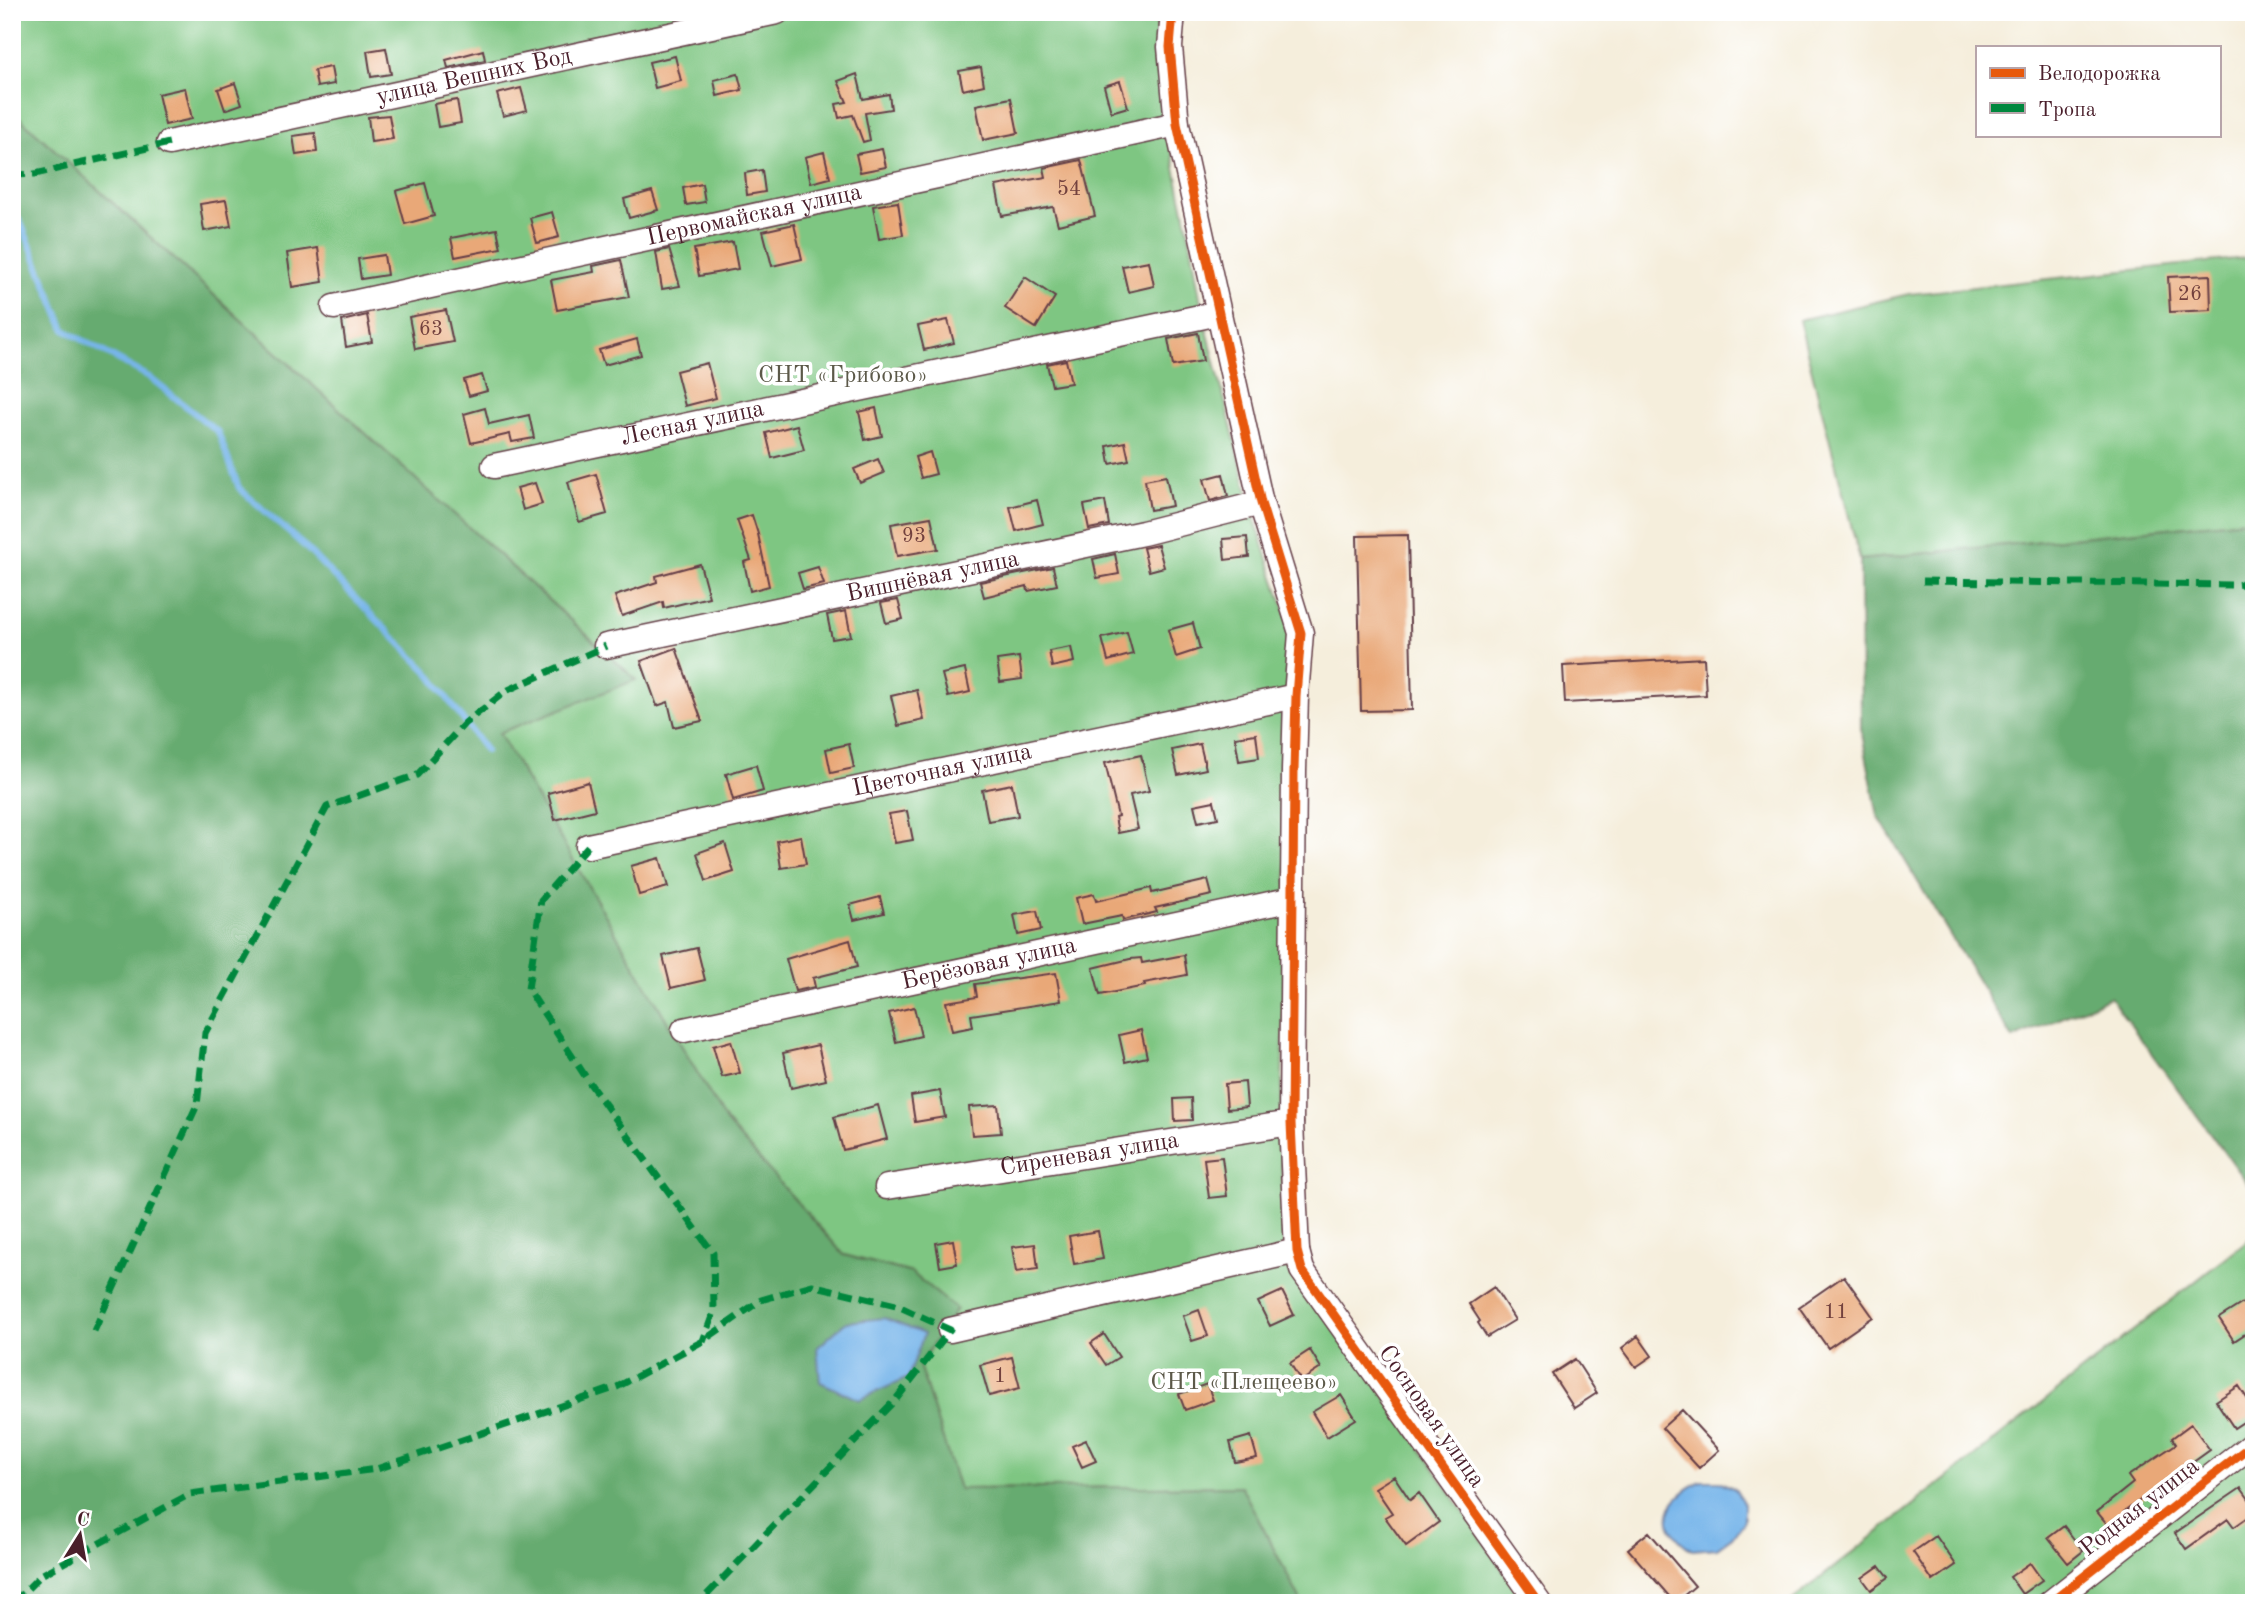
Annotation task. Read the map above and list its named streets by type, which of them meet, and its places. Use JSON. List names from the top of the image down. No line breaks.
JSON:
{"streets":{"street":["улица Вешних Вод","Первомайская улица","Лесная улица","Вишнёвая улица","Цветочная улица","Берёзовая улица","Сиреневая улица","Сосновая улица","Родная улица"]},"parks":["СНТ «Грибово»","СНТ «Плещеево»"],"house_numbers":["54","26","63","93","11","1"],"legend":["Велодорожка","Тропа"],"north":"top"}
